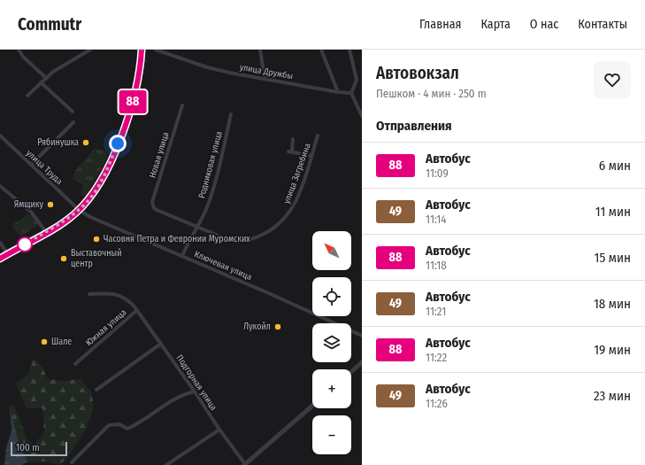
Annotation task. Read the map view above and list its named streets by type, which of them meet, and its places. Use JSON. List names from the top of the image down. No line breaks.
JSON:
{"streets":{"street":["улица Дружбы","Новая улица","Родниковая улица","улица Труда","улица Загребина","Ключевая улица","Южная улица","Подгорная улица"]},"crossings":[["Новая улица","улица Загребина"],["Родниковая улица","улица Загребина"],["Родниковая улица","Ключевая улица"],["улица Труда","Ключевая улица"],["Южная улица","Подгорная улица"]],"places":["Рябинушка","Ямщику","Часовня Петра и Февронии Муромских","Выставочный центр","Лукойл","Шале"],"lines":["bus line 88"],"scale_bar":"100 m","north":"top left","page":{"header":"Commutr","nav":["Главная","Карта","О нас","Контакты"],"on_map":"88","heading":[["Автовокзал","Пешком · 4 мин · 250 m"],"Отправления"],"list":[{"mark":"88","name":"Автобус","note":"11:09","value":"6 мин"},{"mark":"49","name":"Автобус","note":"11:14","value":"11 мин"},{"mark":"88","name":"Автобус","note":"11:18","value":"15 мин"},{"mark":"49","name":"Автобус","note":"11:21","value":"18 мин"},{"mark":"88","name":"Автобус","note":"11:22","value":"19 мин"},{"mark":"49","name":"Автобус","note":"11:26","value":"23 мин"}],"map_buttons":["+","−"],"scale":"100 m"}}
